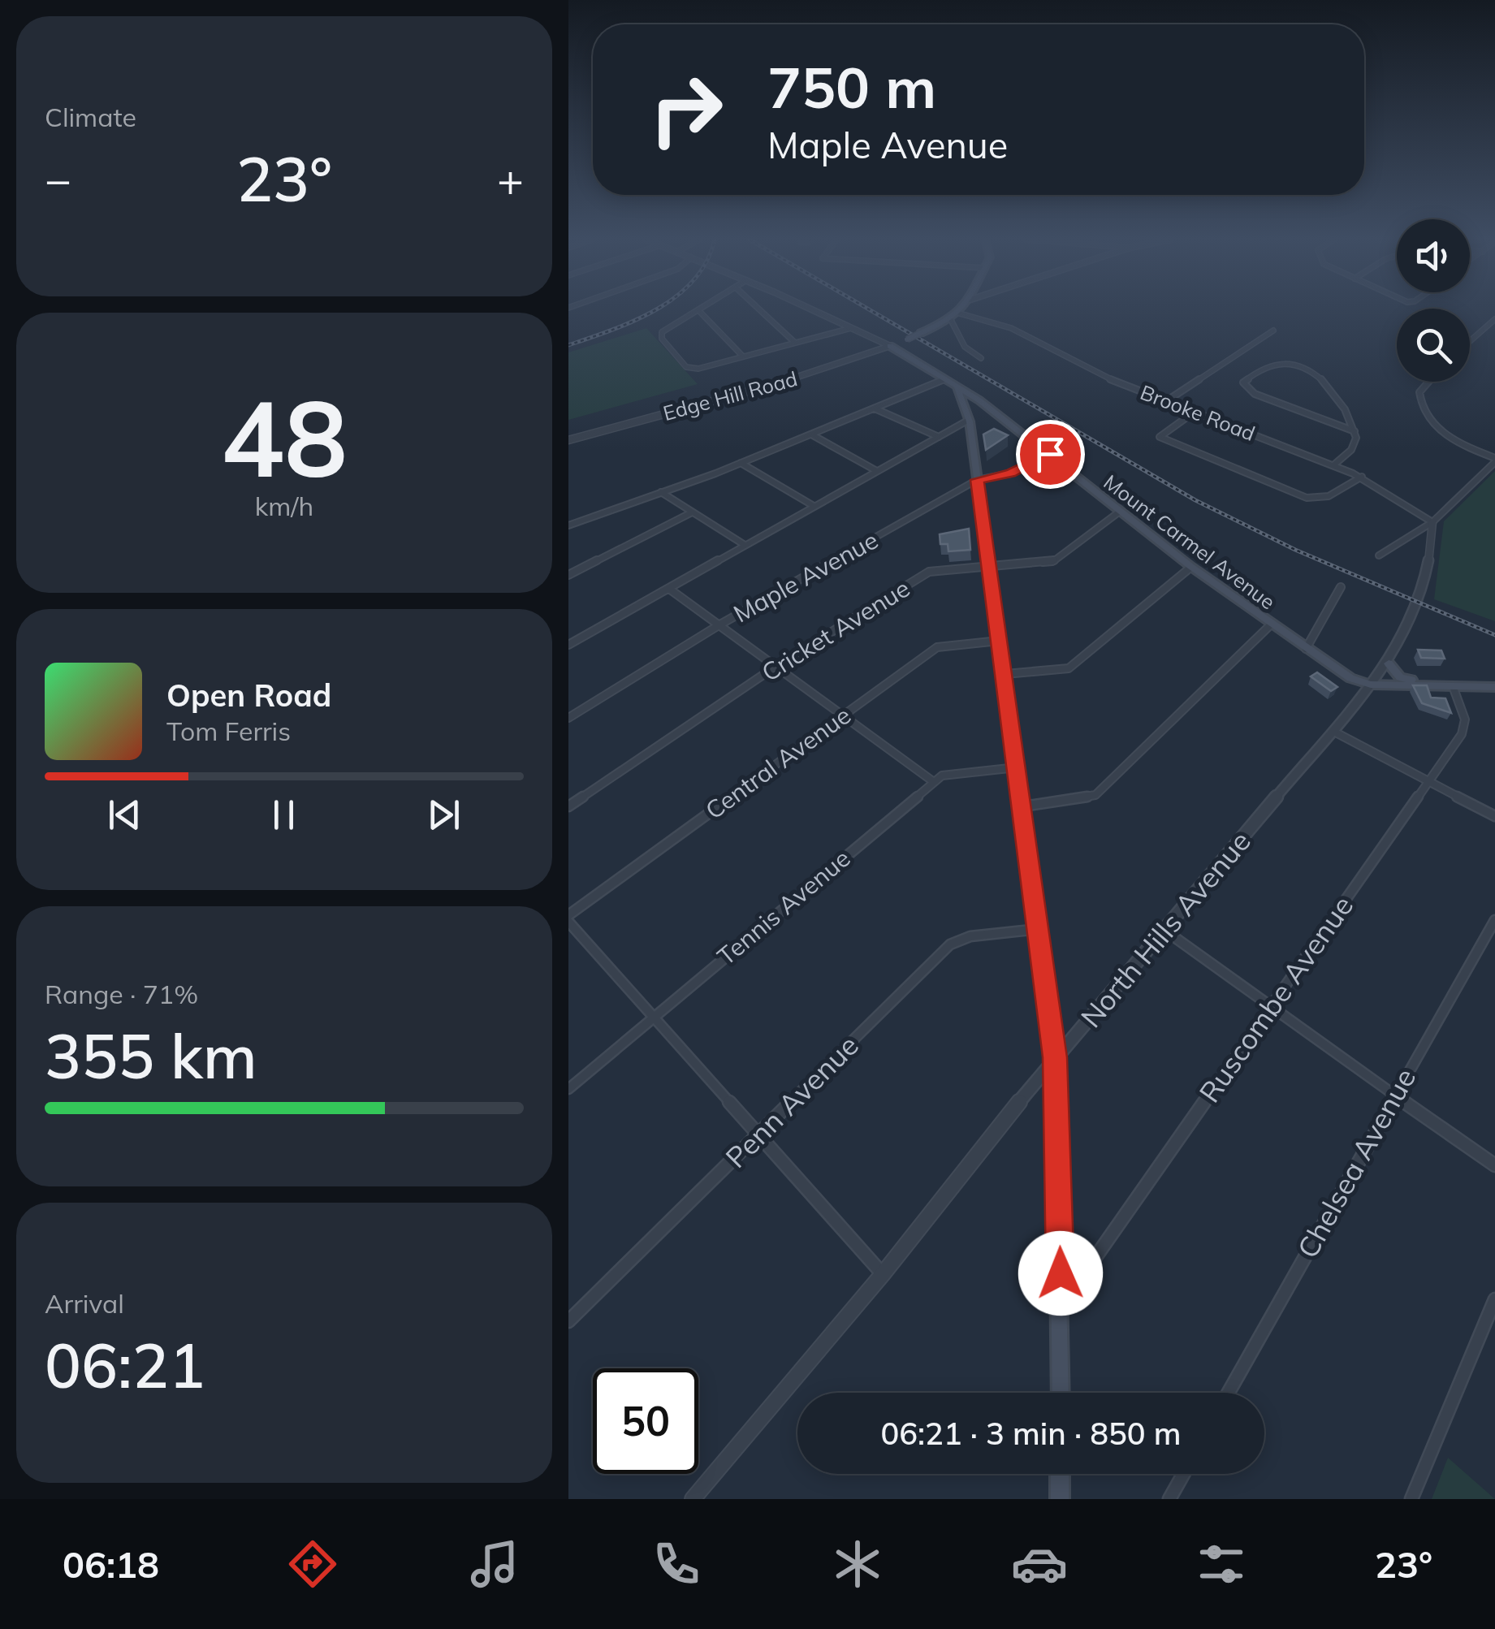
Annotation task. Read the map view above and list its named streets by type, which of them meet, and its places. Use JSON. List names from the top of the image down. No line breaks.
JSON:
{"streets":{"main road":["Mount Carmel Avenue"],"street":["Edge Hill Road","Brooke Road","Maple Avenue","Cricket Avenue","Central Avenue","Tennis Avenue","North Hills Avenue","Ruscombe Avenue","Penn Avenue","Chelsea Avenue"]},"crossings":[["Edge Hill Road","Mount Carmel Avenue"],["Brooke Road","North Hills Avenue"],["Mount Carmel Avenue","Maple Avenue"],["Mount Carmel Avenue","Cricket Avenue"],["Mount Carmel Avenue","North Hills Avenue"]],"page":{"tile":["Climate",["48","km/h"],["Range · 71%","355 km"],["Arrival","06:21"]],"turn":["750 m","Maple Avenue"],"heat":["−","23°","+"],"song":["Open Road","Tom Ferris"],"limit":"50","trip":"06:21 · 3 min · 850 m","tabs":["06:18","23°"]}}
